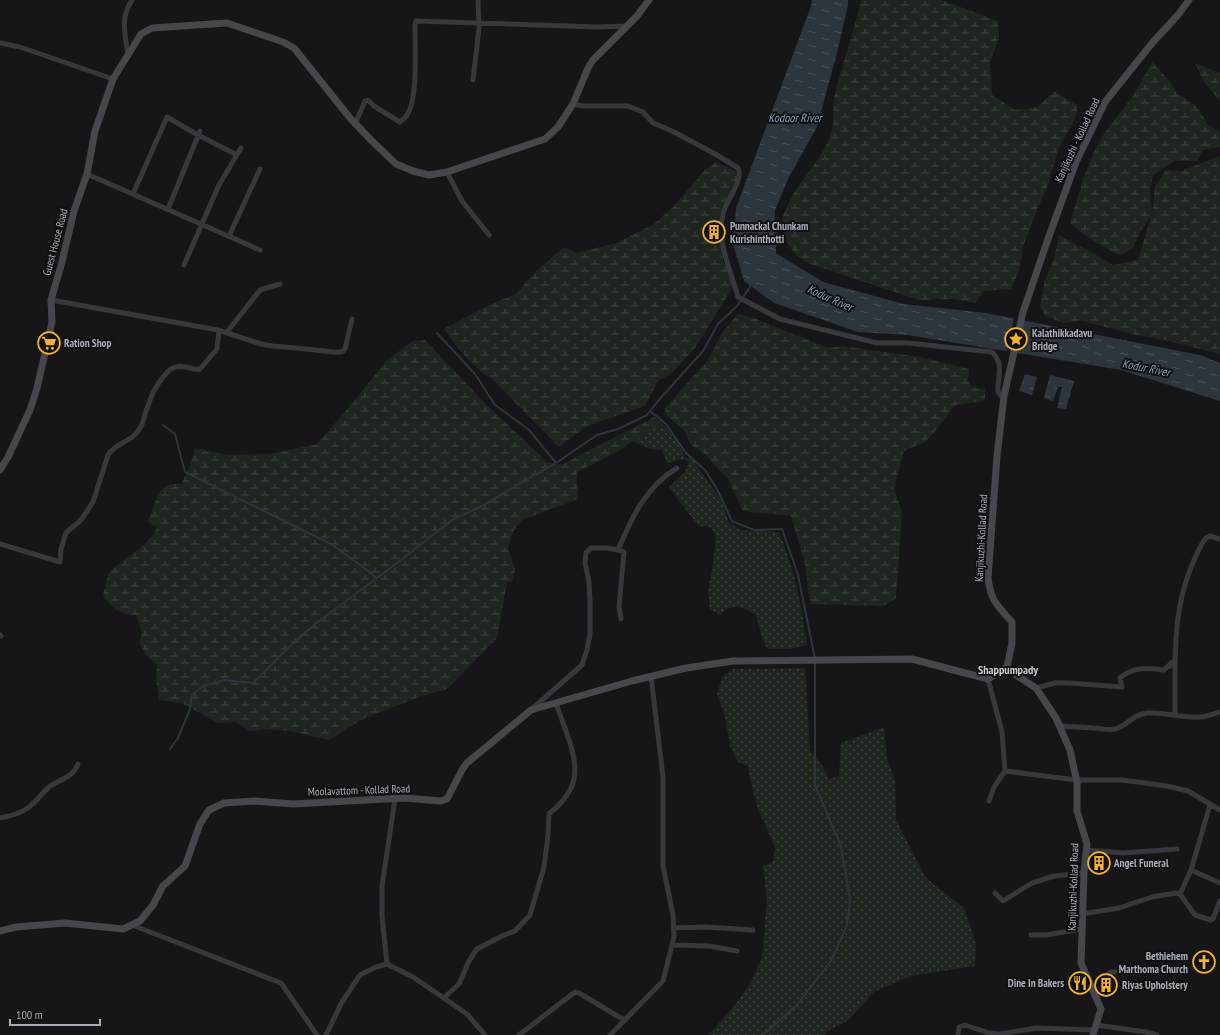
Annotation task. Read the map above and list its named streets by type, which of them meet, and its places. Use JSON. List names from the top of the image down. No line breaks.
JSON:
{"streets":{"main road":["Kanjikuzhi - Kollad Road","Guest House Road","Kanjikuzhi-Kollad Road","Moolavattom - Kollad Road"]},"crossings":[["Kanjikuzhi - Kollad Road","Kanjikuzhi-Kollad Road"]],"districts":["Shappumpady"],"water":["Kodoor River","Kodur River"],"places":{"building":["Punnackal Chunkam Kurishinthotti","Angel Funeral","Riyas Upholstery"],"place":["Kalathikkadavu Bridge"],"supermarket":["Ration Shop"],"church":["Bethiehem Marthoma Church"],"restaurant":["Dine In Bakers"]},"scale_bar":"100 m"}
